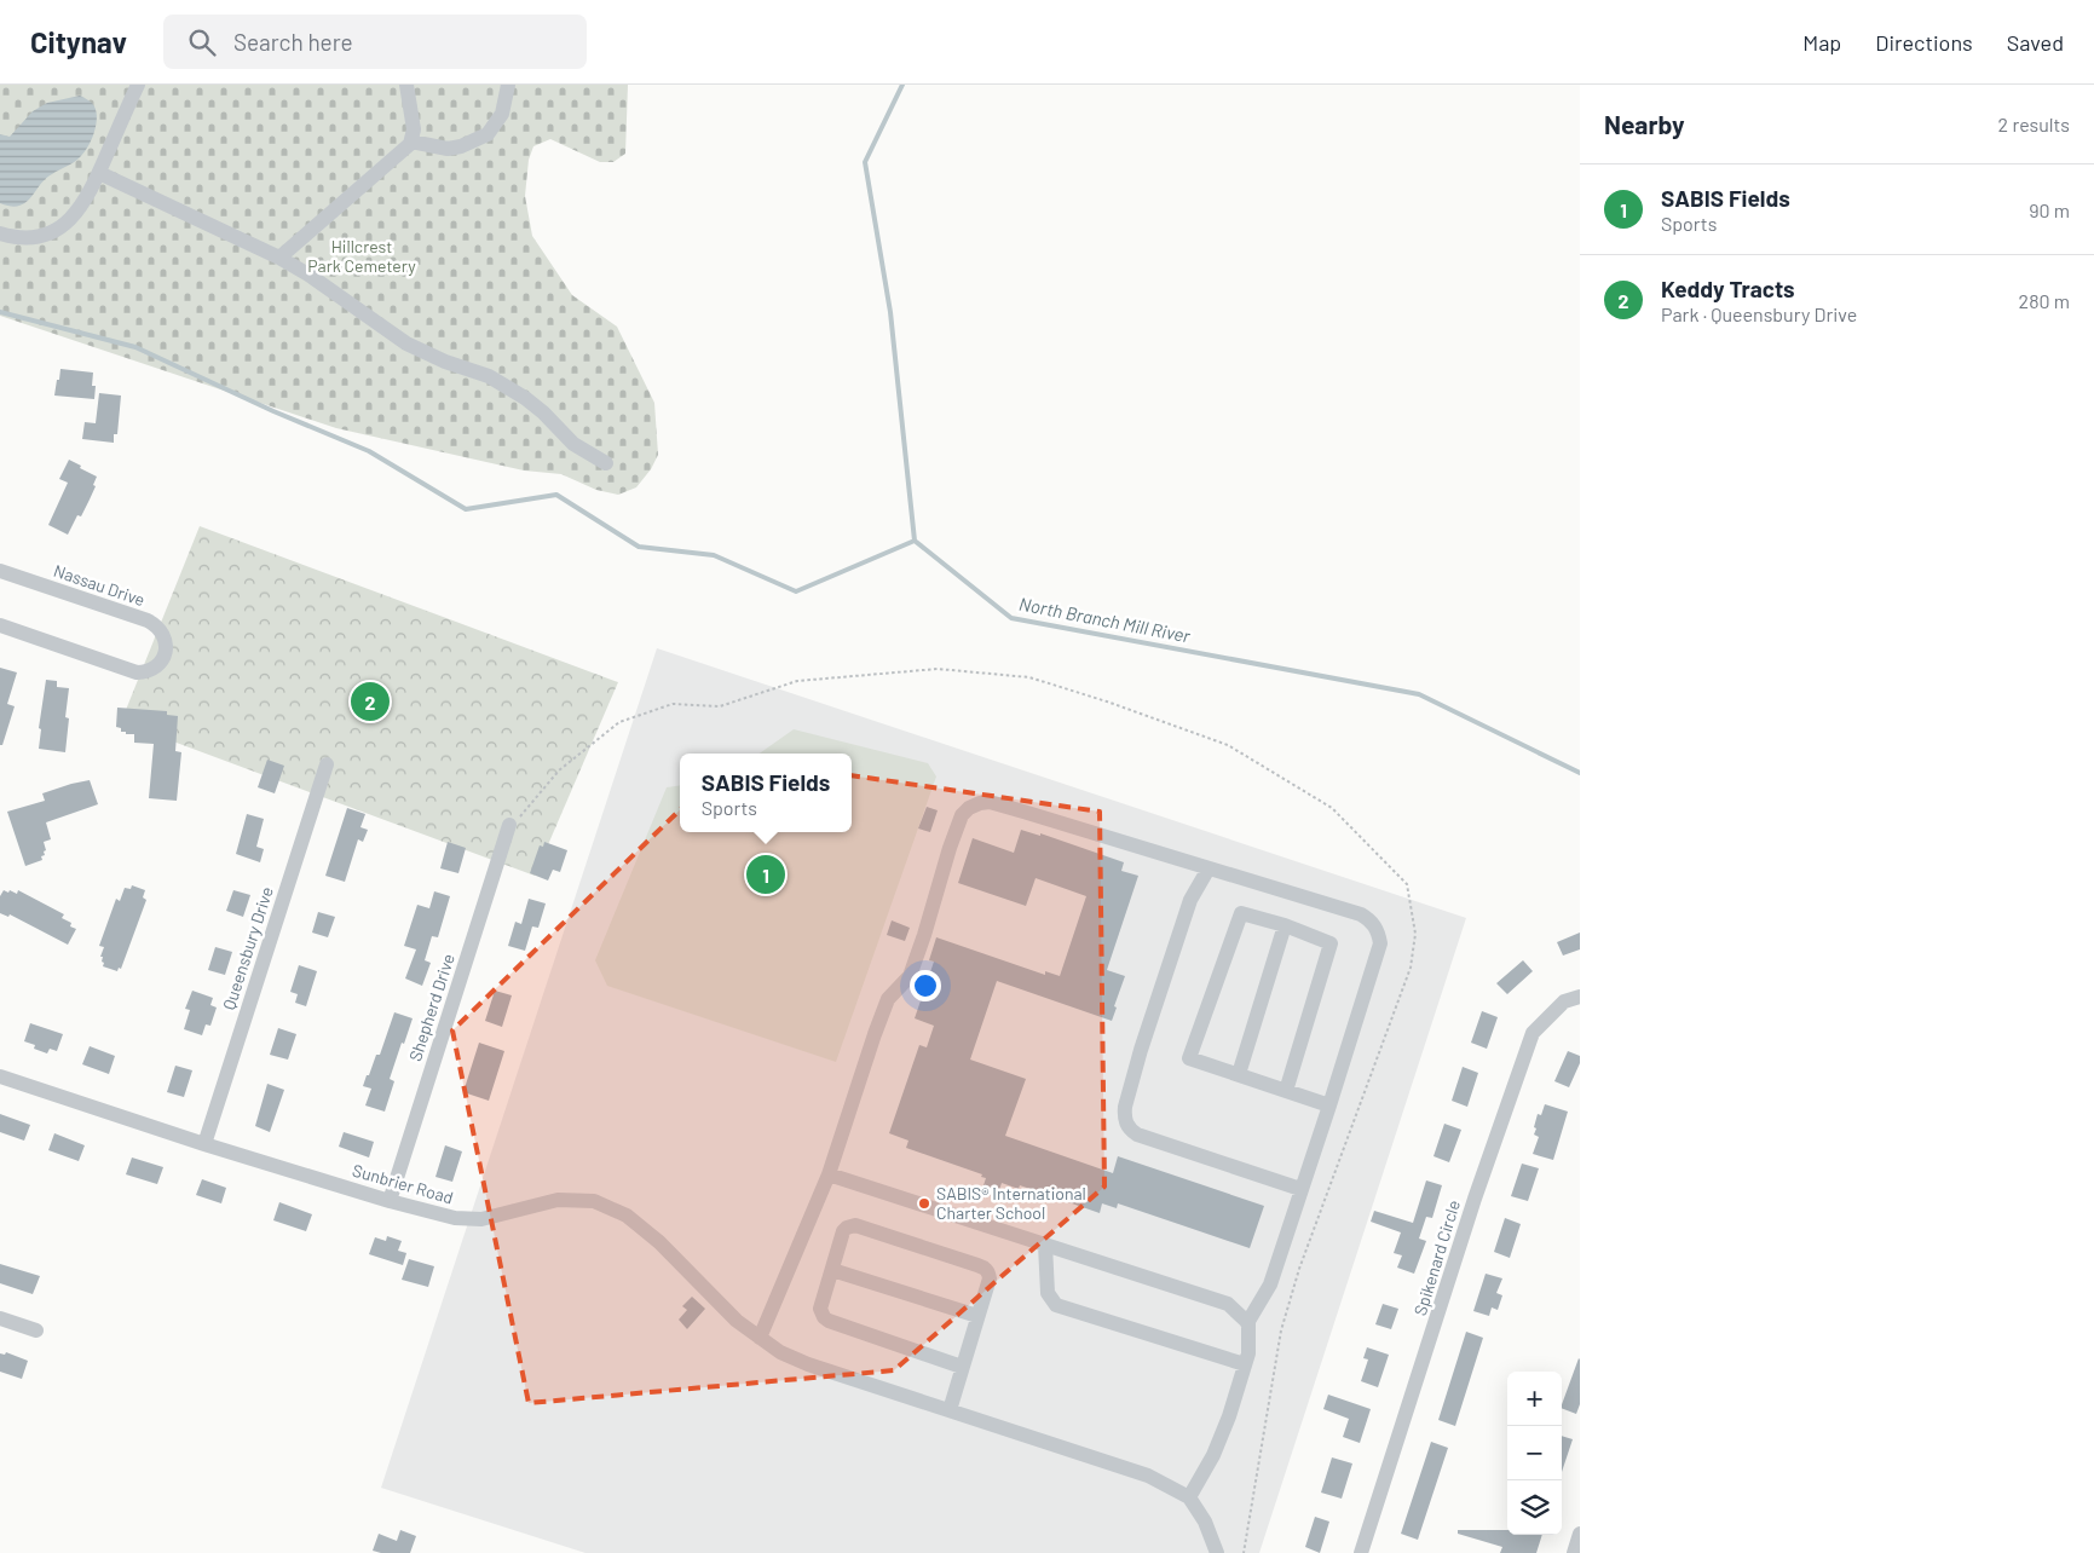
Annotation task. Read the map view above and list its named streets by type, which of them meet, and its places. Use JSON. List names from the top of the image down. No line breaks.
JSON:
{"streets":{"street":["Nassau Drive","Queensbury Drive","Shepherd Drive","Sunbrier Road","Spikenard Circle"]},"crossings":[["Queensbury Drive","Sunbrier Road"],["Shepherd Drive","Sunbrier Road"]],"water":["North Branch Mill River"],"parks":["Hillcrest Park Cemetery"],"places":["SABIS® International Charter School"],"page":{"header":"Citynav","search":"Search here","nav":["Map","Directions","Saved"],"heading":["Nearby","2 results"],"list":[{"mark":"1","name":"SABIS Fields","note":"Sports","value":"90 m"},{"mark":"2","name":"Keddy Tracts","note":"Park · Queensbury Drive","value":"280 m"}],"pins":["2","1"],"popup":["SABIS Fields","Sports"],"map_buttons":["+","−"]}}
